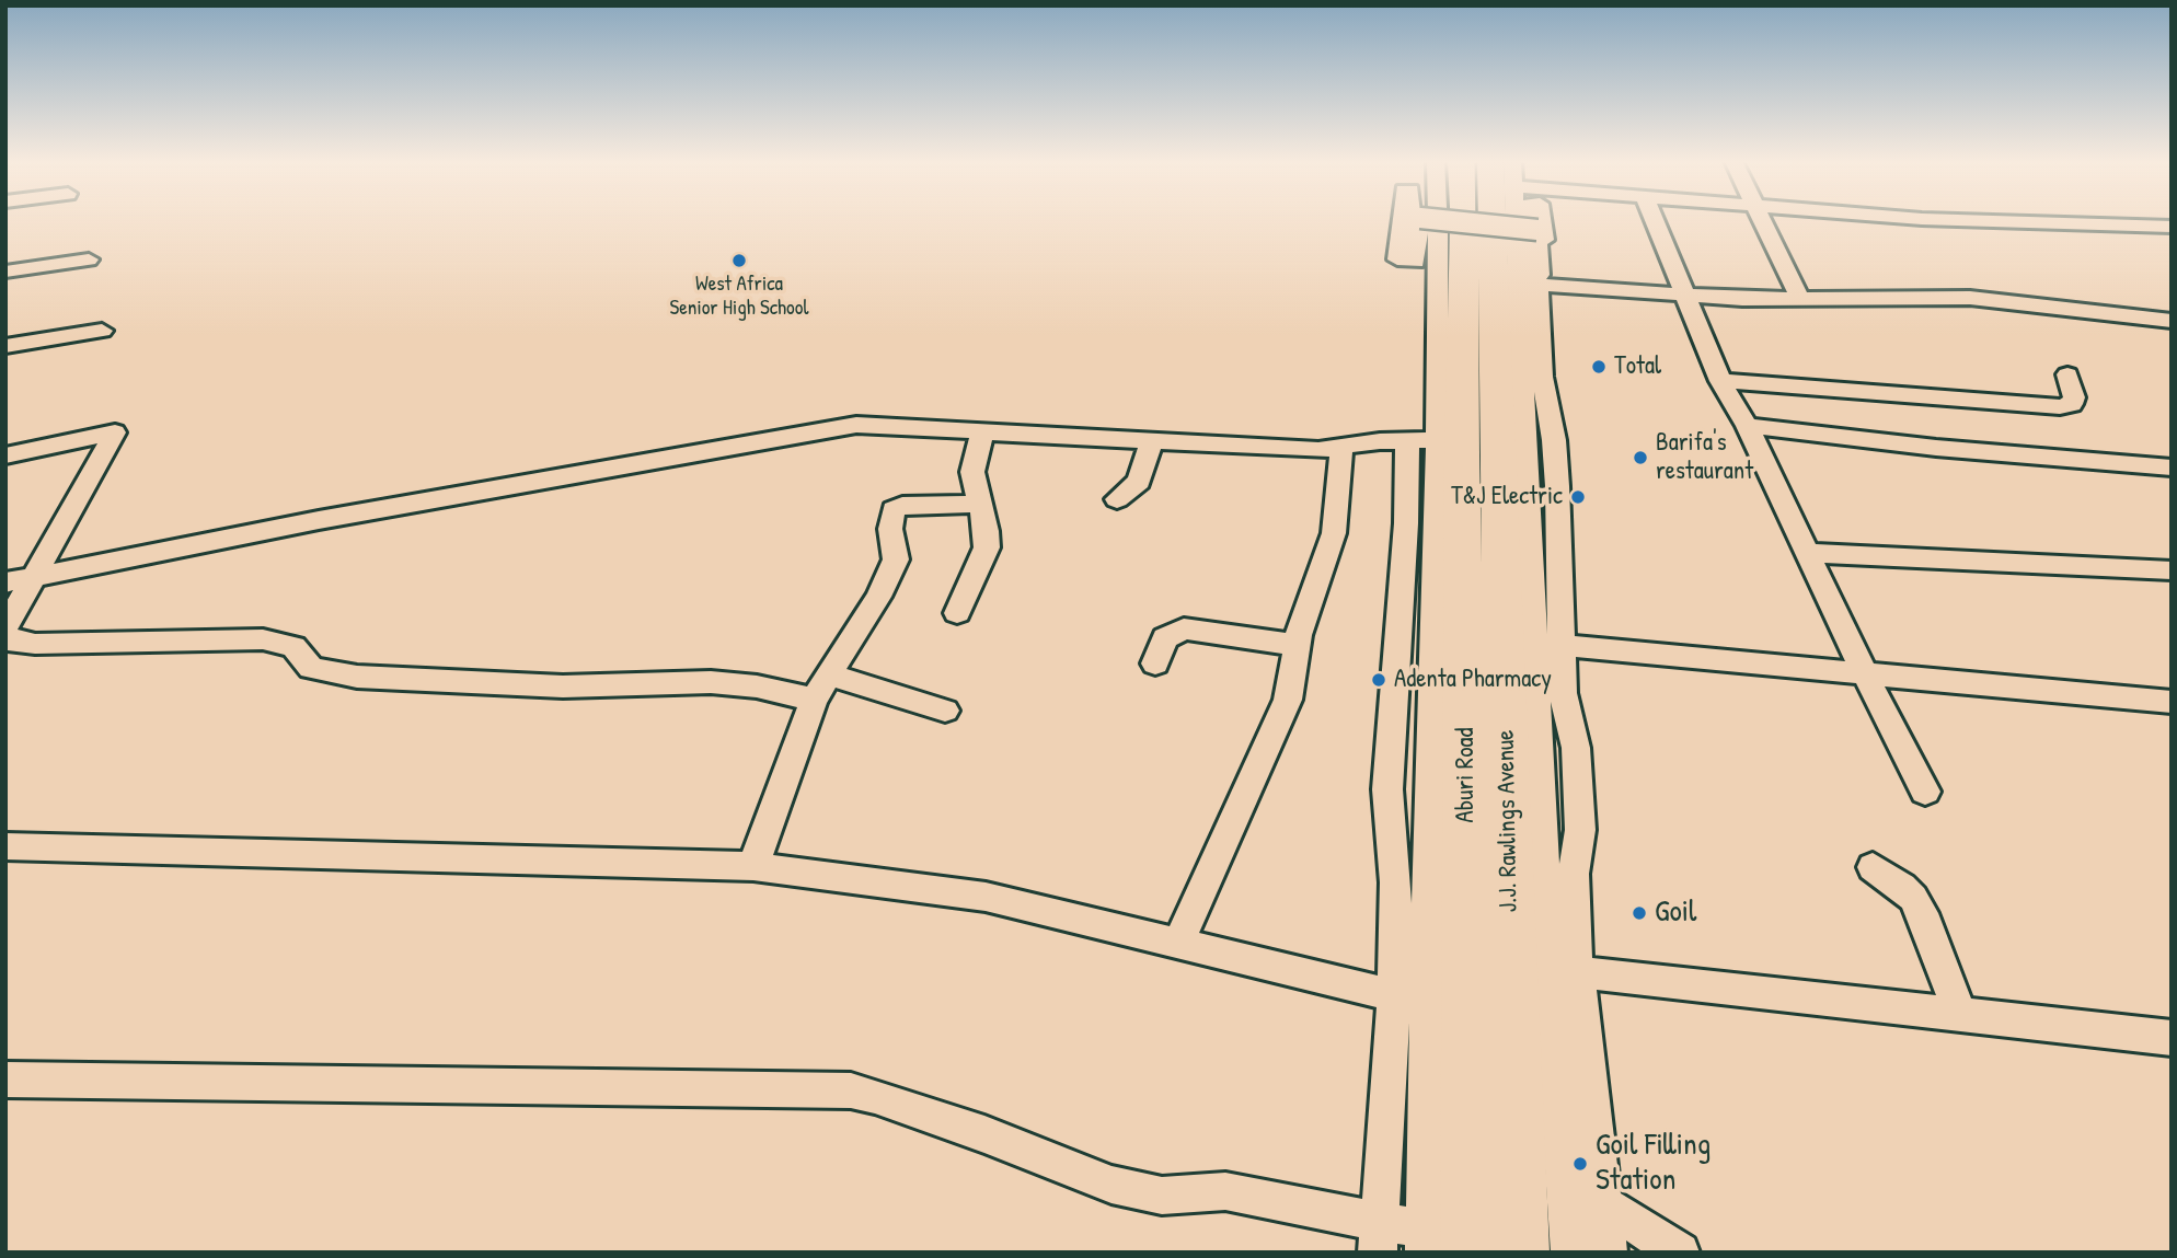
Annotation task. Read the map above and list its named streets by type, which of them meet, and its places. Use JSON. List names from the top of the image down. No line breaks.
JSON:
{"streets":{"highway":["Aburi Road","J.J. Rawlings Avenue"]},"places":["West Africa Senior High School","Total","Barifa's restaurant","T&J Electric","Adenta Pharmacy","Goil","Goil Filling Station"]}
